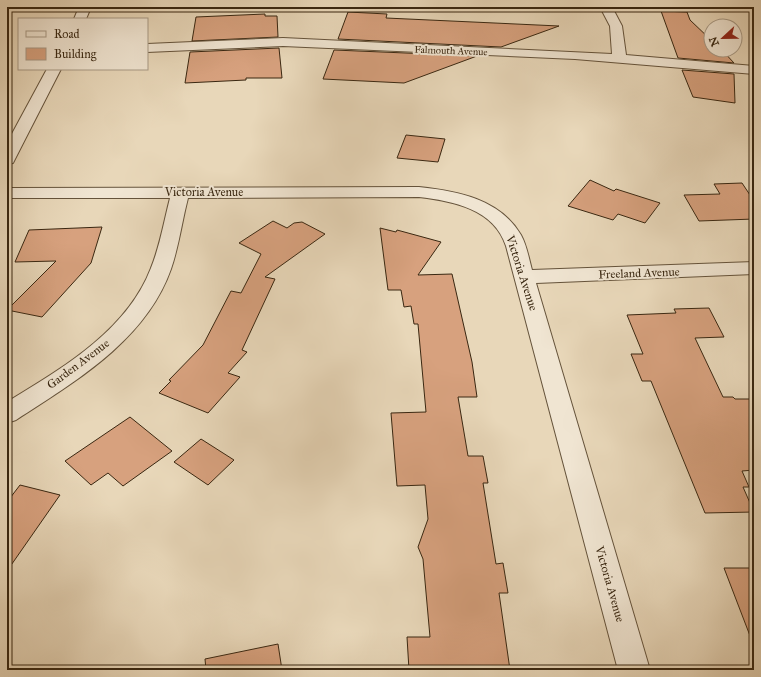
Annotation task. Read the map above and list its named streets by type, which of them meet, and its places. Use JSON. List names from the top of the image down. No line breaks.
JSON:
{"streets":{"street":["Falmouth Avenue","Victoria Avenue","Freeland Avenue","Garden Avenue"]},"crossings":[["Victoria Avenue","Freeland Avenue"],["Victoria Avenue","Garden Avenue"]],"legend":["Road","Building"],"north":"left"}
